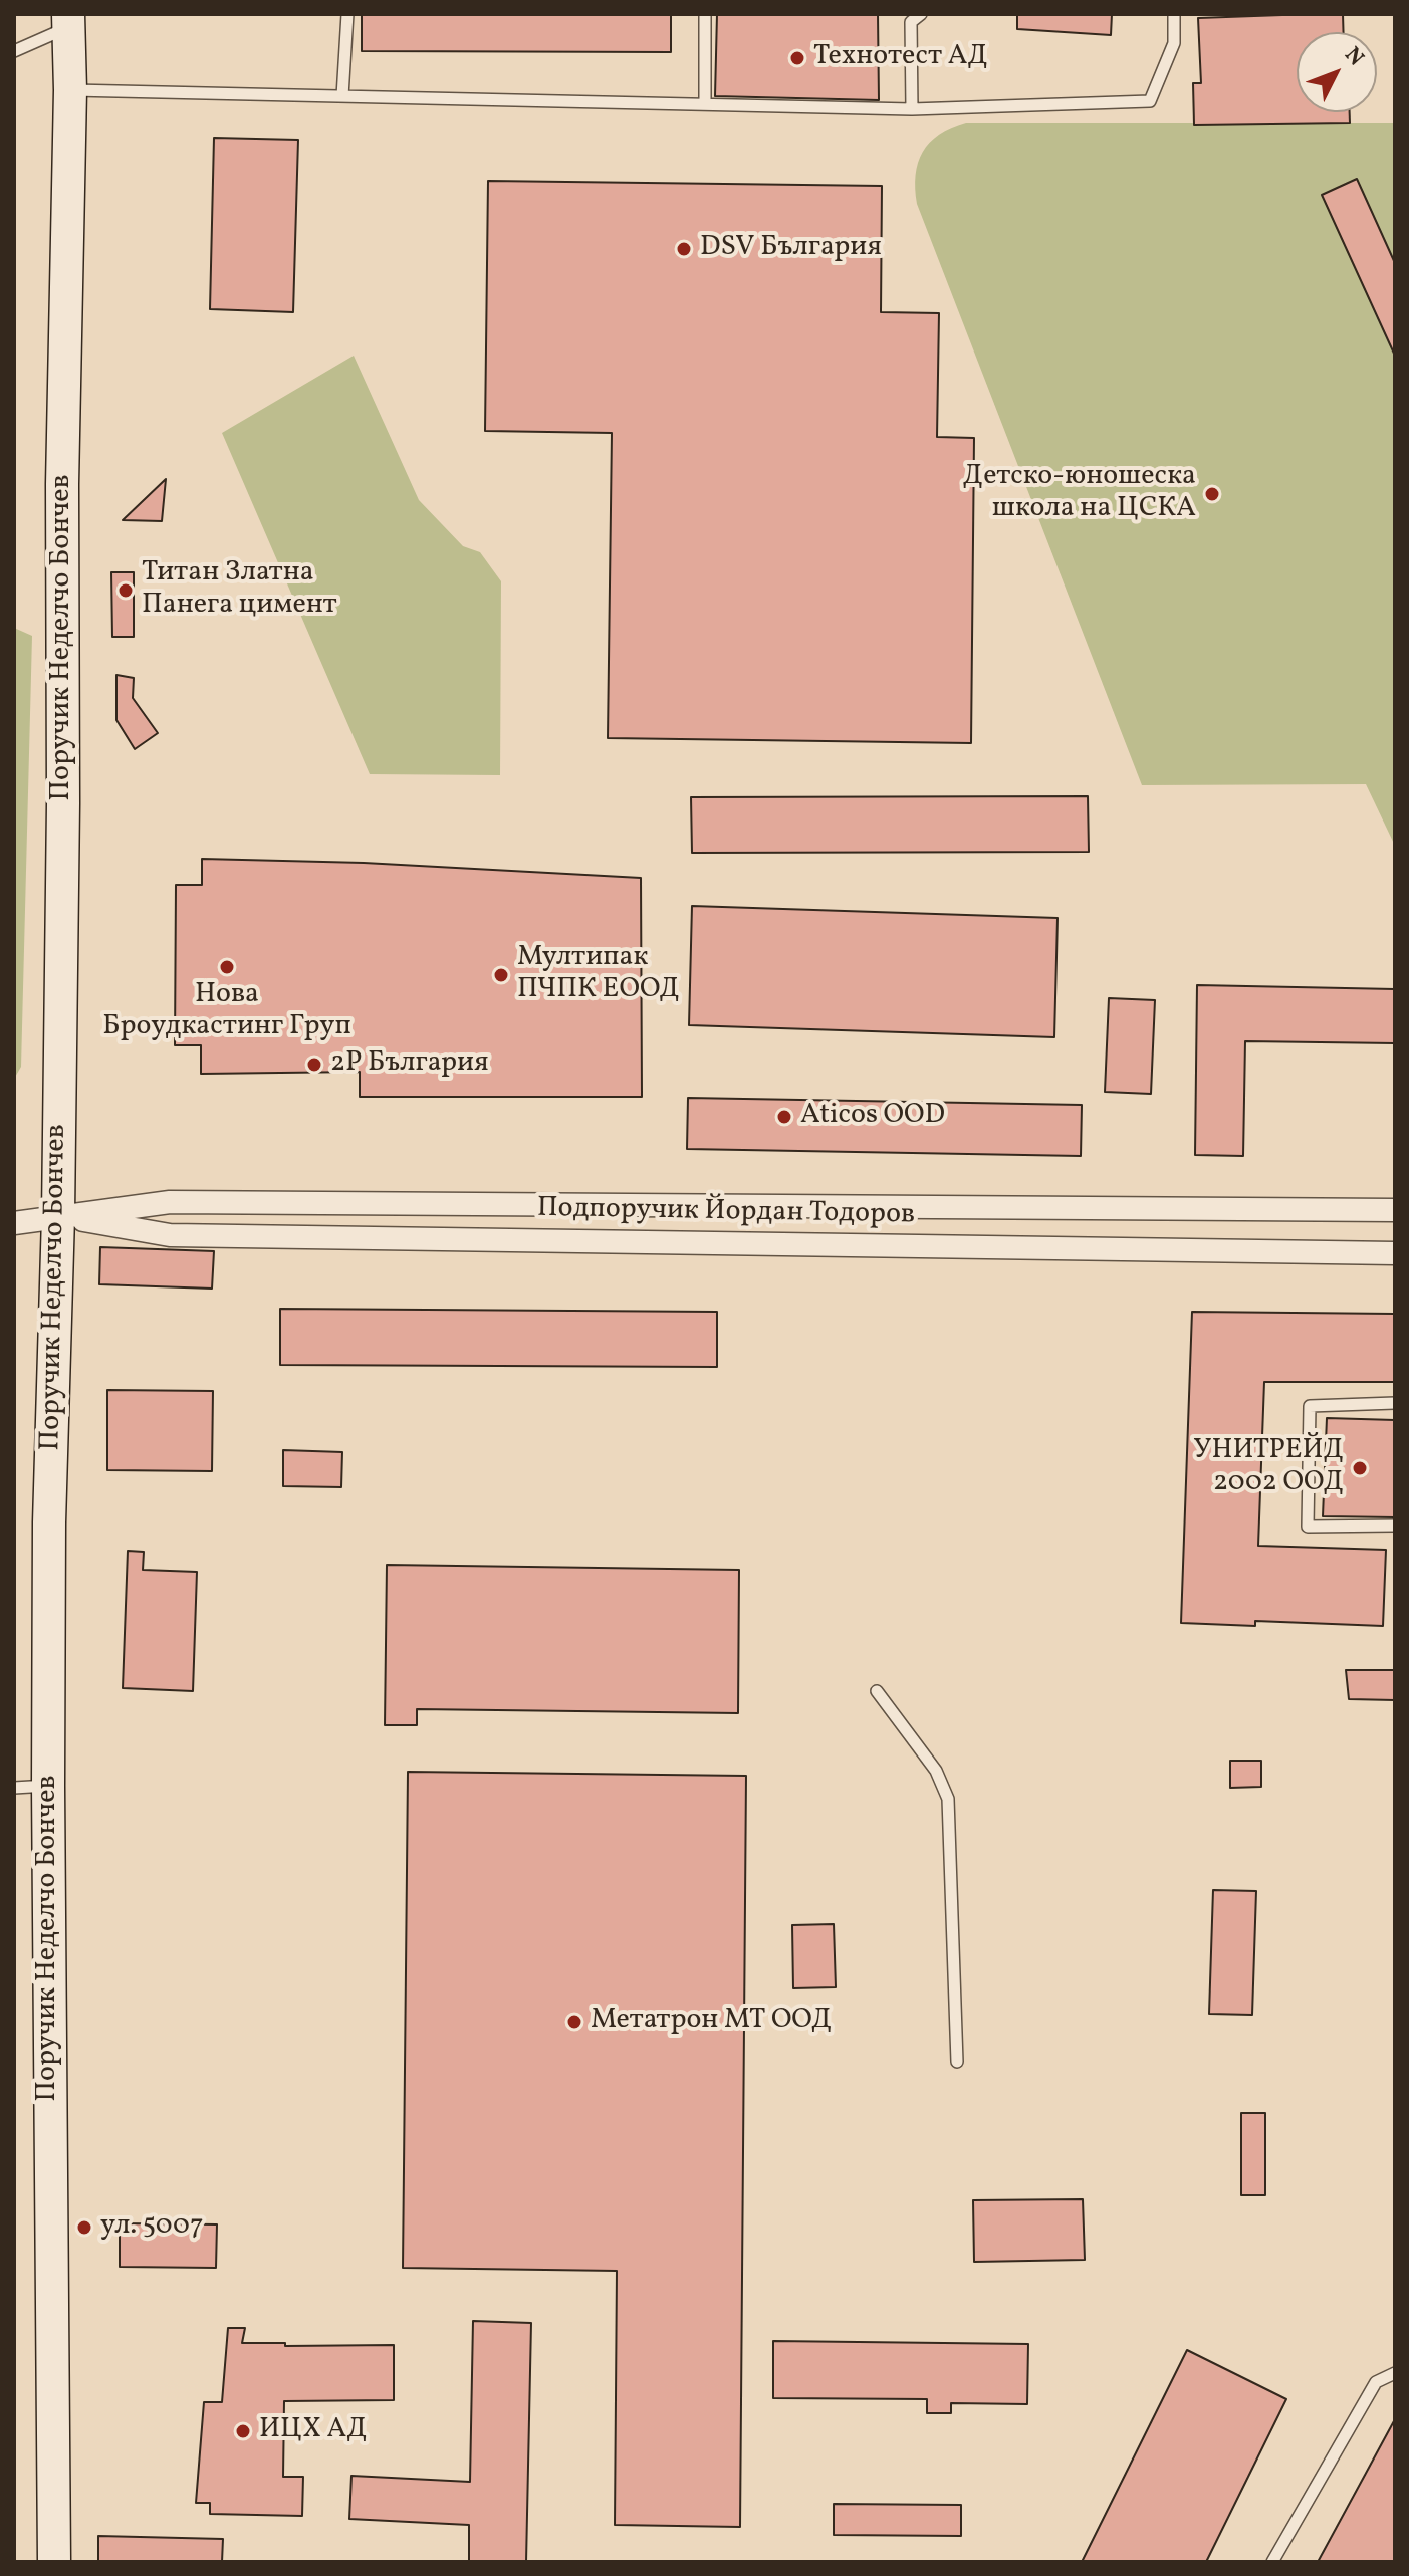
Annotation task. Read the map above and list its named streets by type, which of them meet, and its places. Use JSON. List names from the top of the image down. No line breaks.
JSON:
{"streets":{"street":["Поручик Неделчо Бончев","Подпоручик Йордан Тодоров"]},"crossings":[["Поручик Неделчо Бончев","Подпоручик Йордан Тодоров"]],"places":["Технотест АД","DSV България","Детско-юношеска школа на ЦСКА","Титан Златна Панега цимент","Нова Броудкастинг Груп","Мултипак ПЧПК ЕООД","2Р България","Aticos OOD","УНИТРЕЙД 2002 ООД","Метатрон МТ ООД","ул. 5007","ИЦХ АД"],"north":"top right"}
